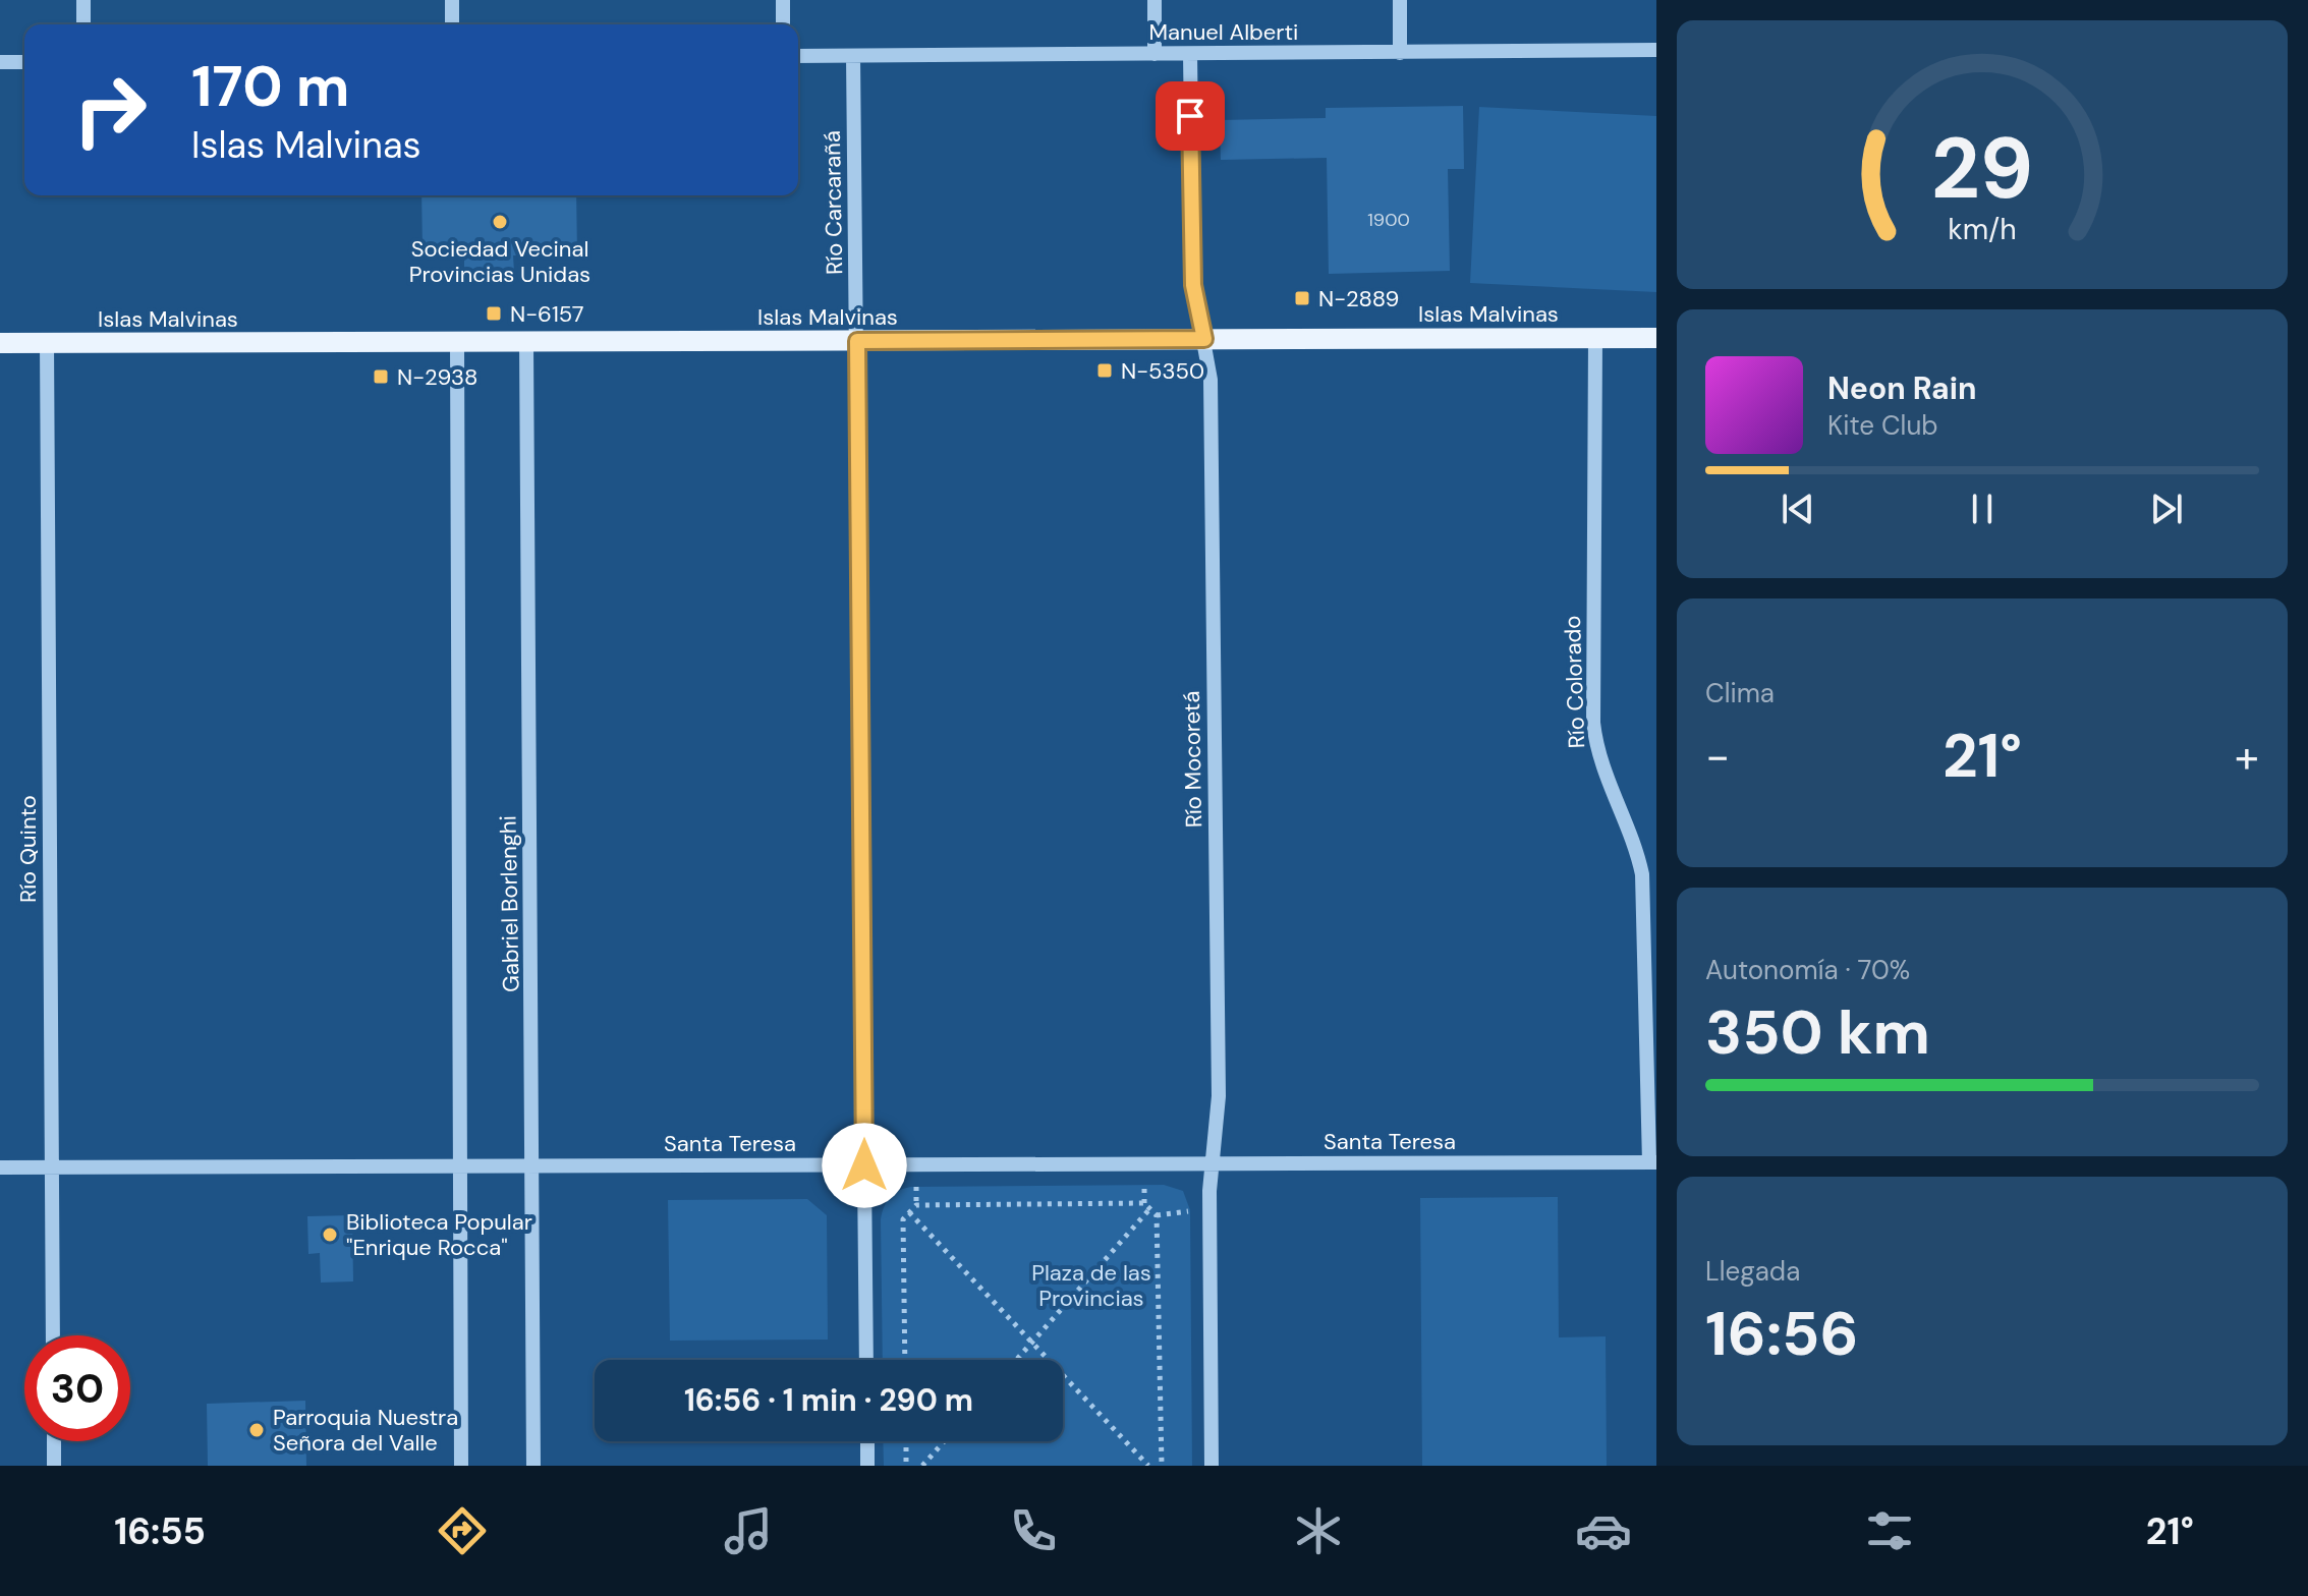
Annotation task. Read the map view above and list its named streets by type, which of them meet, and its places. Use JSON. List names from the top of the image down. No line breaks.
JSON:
{"streets":{"main road":["Islas Malvinas"],"street":["Manuel Alberti","Río Carcarañá","Río Colorado","Río Mocoretá","Río Quinto","Gabriel Borlenghi","Santa Teresa"]},"crossings":[["Manuel Alberti","Río Carcarañá"],["Manuel Alberti","Río Mocoretá"],["Río Carcarañá","Islas Malvinas"],["Río Carcarañá","Santa Teresa"],["Islas Malvinas","Río Colorado"],["Islas Malvinas","Río Mocoretá"],["Islas Malvinas","Río Quinto"],["Islas Malvinas","Gabriel Borlenghi"],["Río Colorado","Santa Teresa"],["Río Mocoretá","Santa Teresa"],["Río Quinto","Santa Teresa"],["Gabriel Borlenghi","Santa Teresa"]],"parks":["Plaza de las Provincias"],"places":{"other":["Sociedad Vecinal Provincias Unidas","Biblioteca Popular \"Enrique Rocca\"","Parroquia Nuestra Señora del Valle"],"transit":["N-2889","N-6157","N-5350","N-2938"]},"house_numbers":["1900"],"page":{"turn":["170 m","Islas Malvinas"],"song":["Neon Rain","Kite Club"],"tile":["Clima",["Autonomía · 70%","350 km"],["Llegada","16:56"]],"heat":["−","21°","+"],"limit":"30","trip":"16:56 · 1 min · 290 m","tabs":["16:55","21°"],"gauge":["29","km/h"]}}
